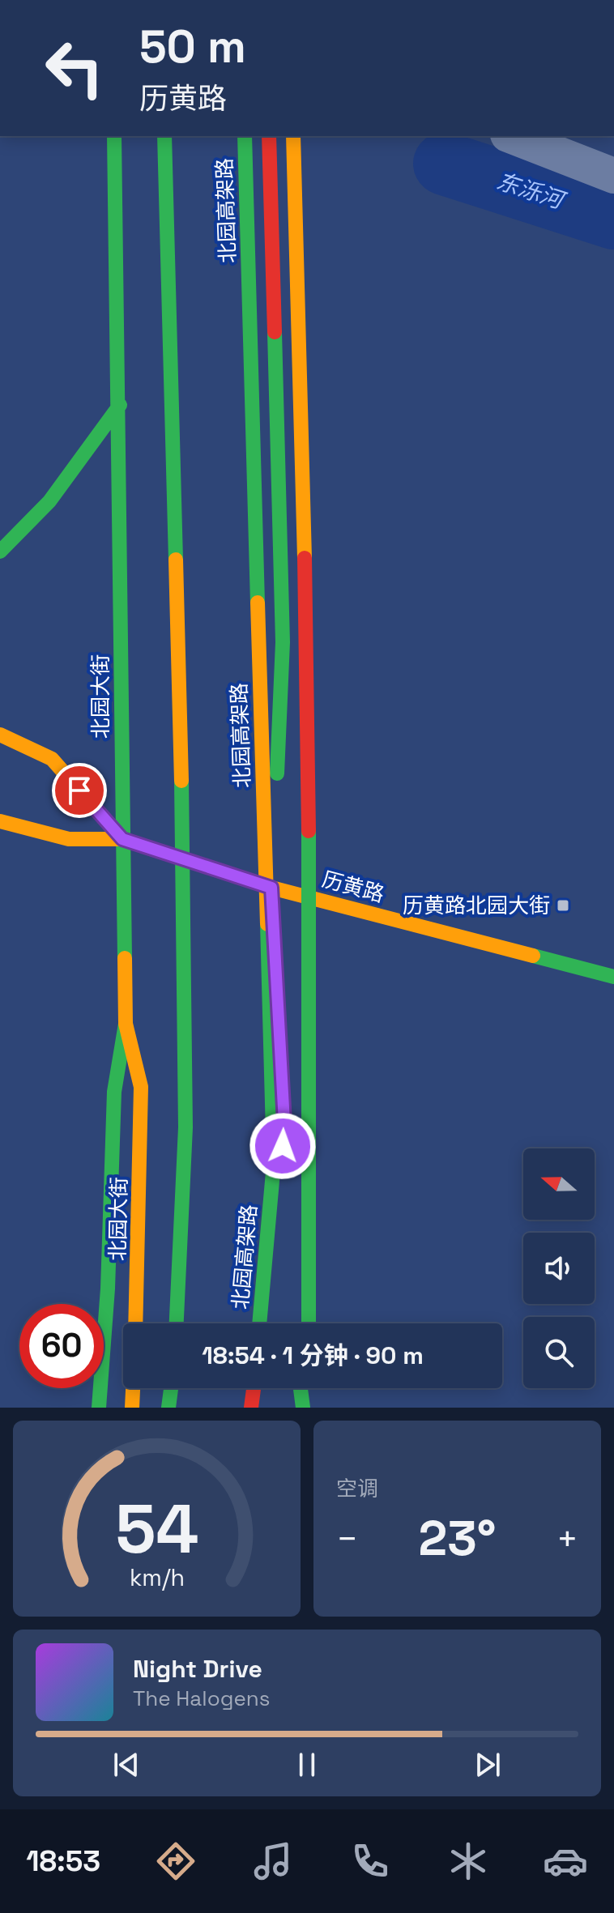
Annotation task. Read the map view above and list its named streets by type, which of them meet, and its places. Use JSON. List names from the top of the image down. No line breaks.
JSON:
{"streets":{"main road":["北园高架路","北园大街","历黄路"]},"crossings":[["北园大街","历黄路"]],"water":["东泺河"],"places":{"transit":["历黄路北园大街"]},"north":"left","page":{"turn":["50 m","历黄路"],"limit":"60","trip":"18:54 · 1 分钟 · 90 m","tile":"空调","heat":["−","23°","+"],"song":["Night Drive","The Halogens"],"tabs":"18:53","gauge":["54","km/h"]}}
